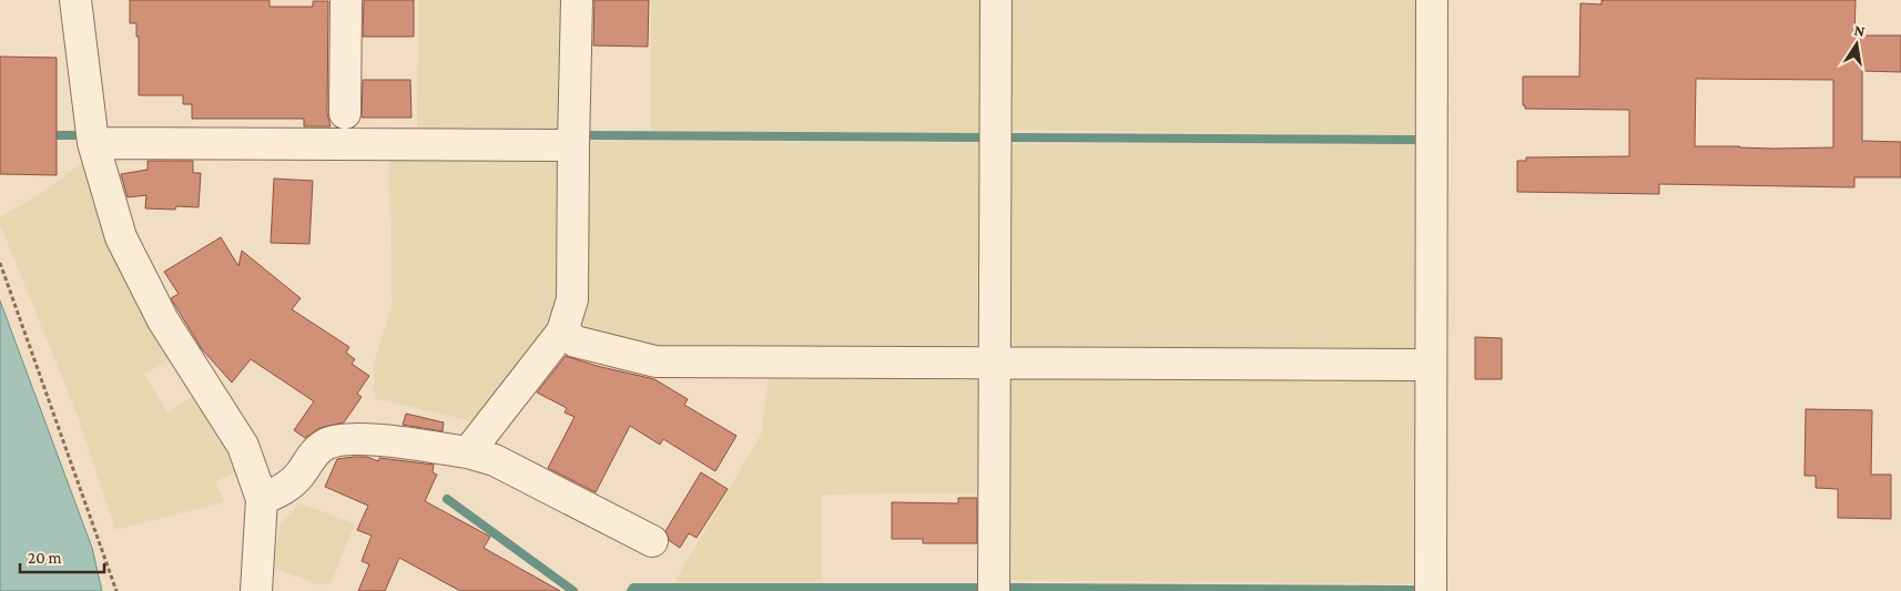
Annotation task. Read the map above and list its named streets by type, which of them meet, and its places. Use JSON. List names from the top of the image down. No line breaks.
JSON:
{"scale_bar":"20 m","north":"top"}
